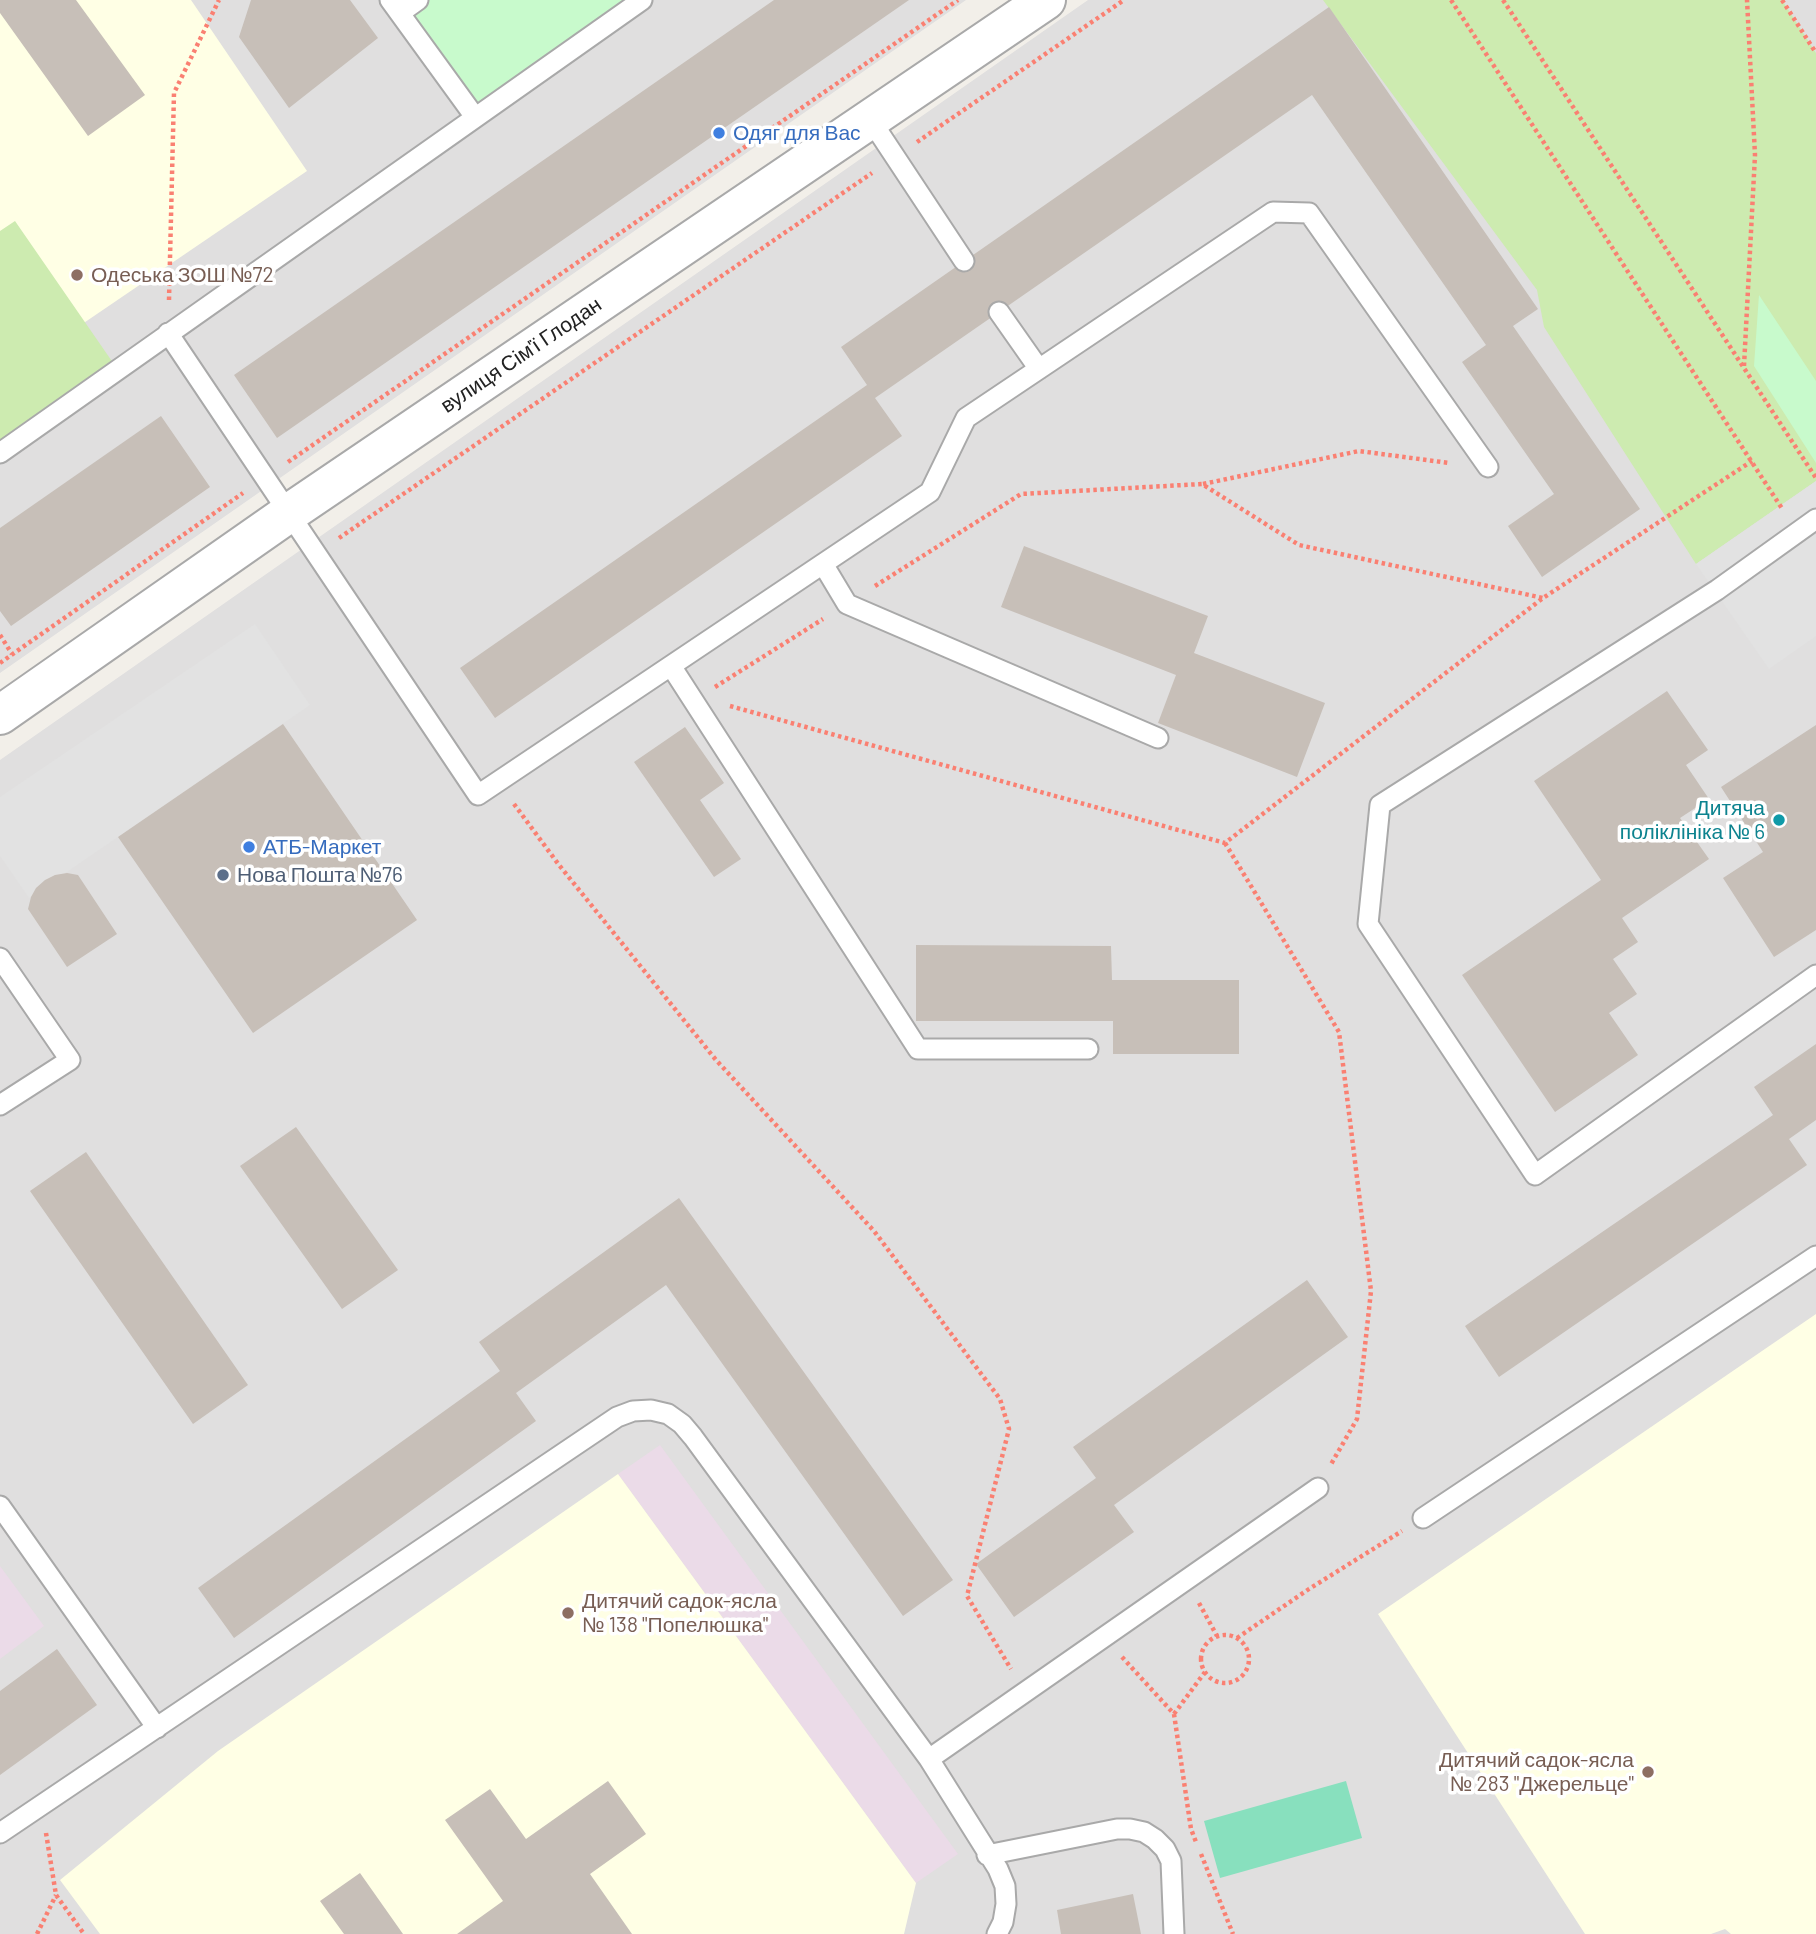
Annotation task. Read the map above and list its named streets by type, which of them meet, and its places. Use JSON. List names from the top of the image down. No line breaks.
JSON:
{"streets":{"street":["вулиця Сім'ї Глодан"]},"places":["Одяг для Вас","Одеська ЗОШ №72","Дитяча поліклініка № 6","АТБ-Маркет","Нова Пошта №76","Дитячий садок-ясла № 138 \"Попелюшка\"","Дитячий садок-ясла № 283 \"Джерельце\""]}
